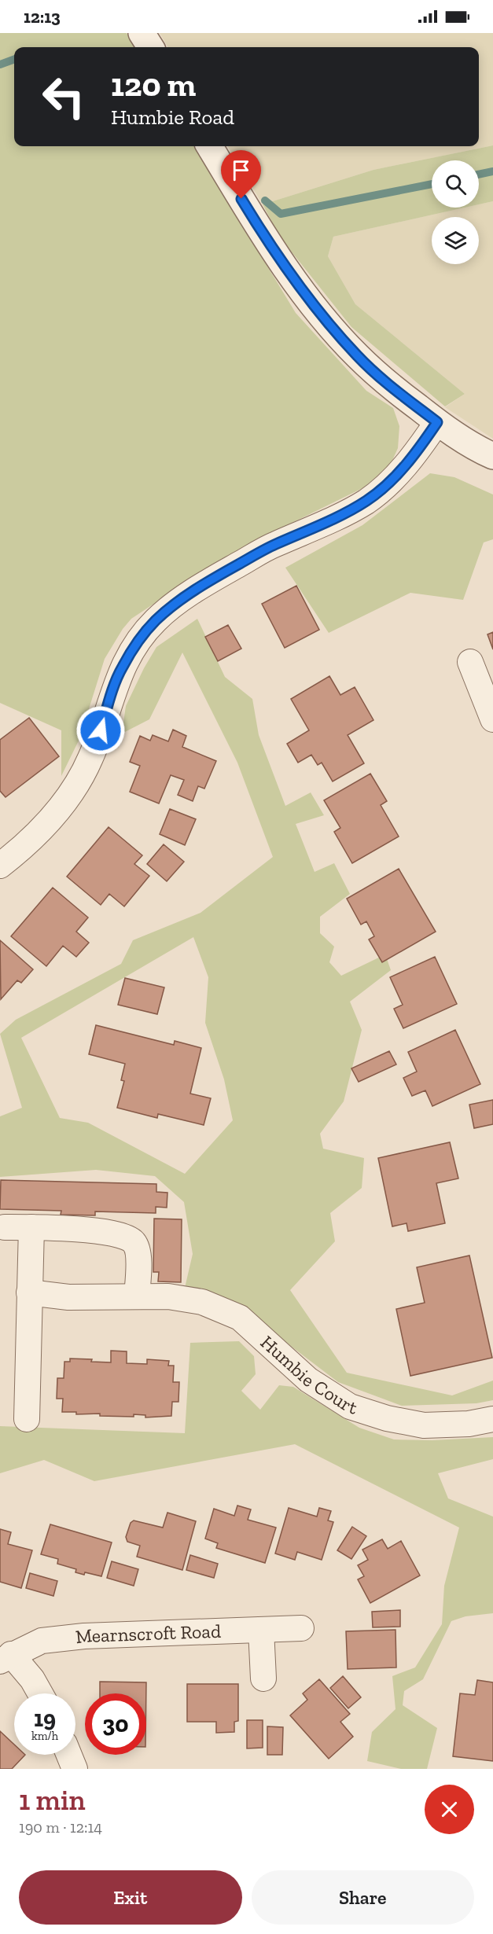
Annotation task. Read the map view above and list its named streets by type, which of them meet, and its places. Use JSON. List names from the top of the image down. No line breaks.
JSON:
{"streets":{"street":["Humbie Court","Mearnscroft Road"]},"page":{"status":"12:13","turn":["120 m","Humbie Road"],"speed":"19 km/h","limit":"30","heading":["1 min","190 m · 12:14"],"buttons":["Exit","Share"]}}
